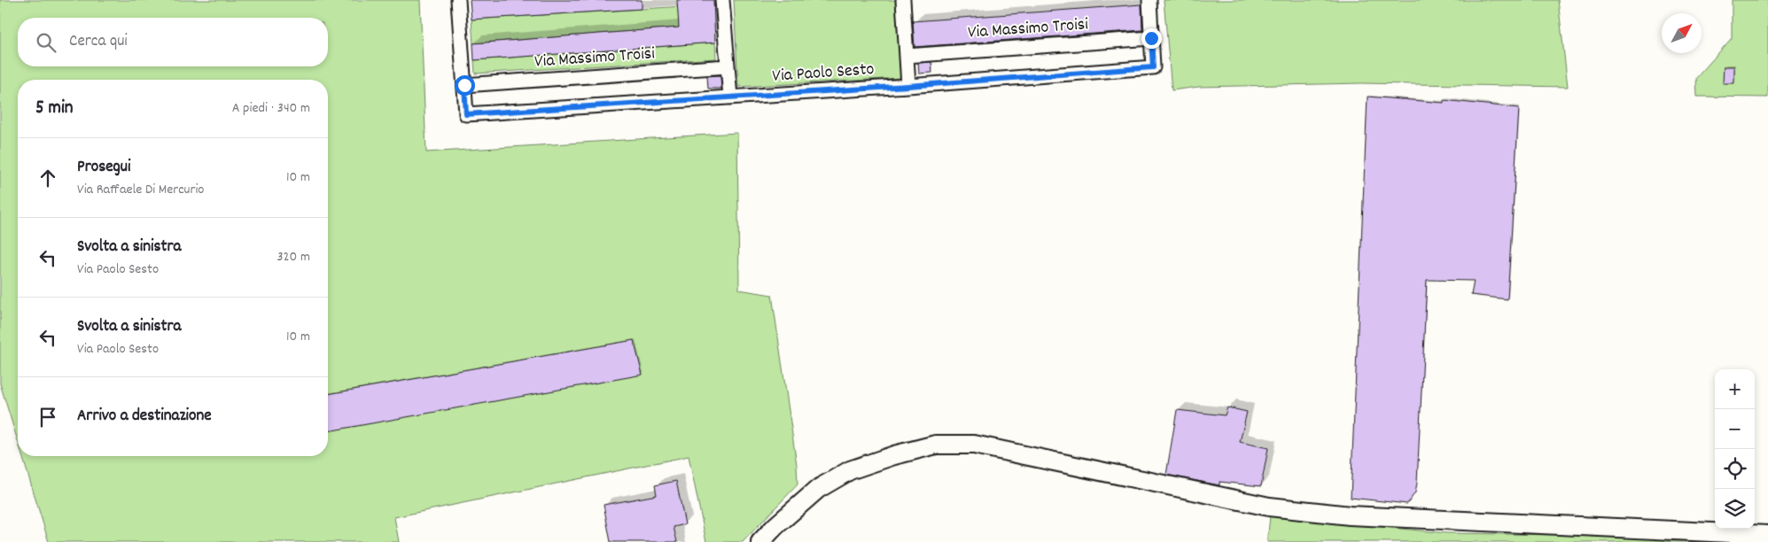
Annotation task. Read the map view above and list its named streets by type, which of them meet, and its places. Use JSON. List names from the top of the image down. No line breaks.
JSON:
{"streets":{"street":["Via Massimo Troisi","Via Paolo Sesto"]},"crossings":[["Via Massimo Troisi","Via Paolo Sesto"]],"north":"top right","page":{"search":"Cerca qui","heading":["5 min","A piedi · 340 m"],"list":[["Prosegui","Via Raffaele Di Mercurio","10 m"],["Svolta a sinistra","Via Paolo Sesto","320 m"],["Svolta a sinistra","Via Paolo Sesto","10 m"],"Arrivo a destinazione"],"map_buttons":["+","−"]}}
